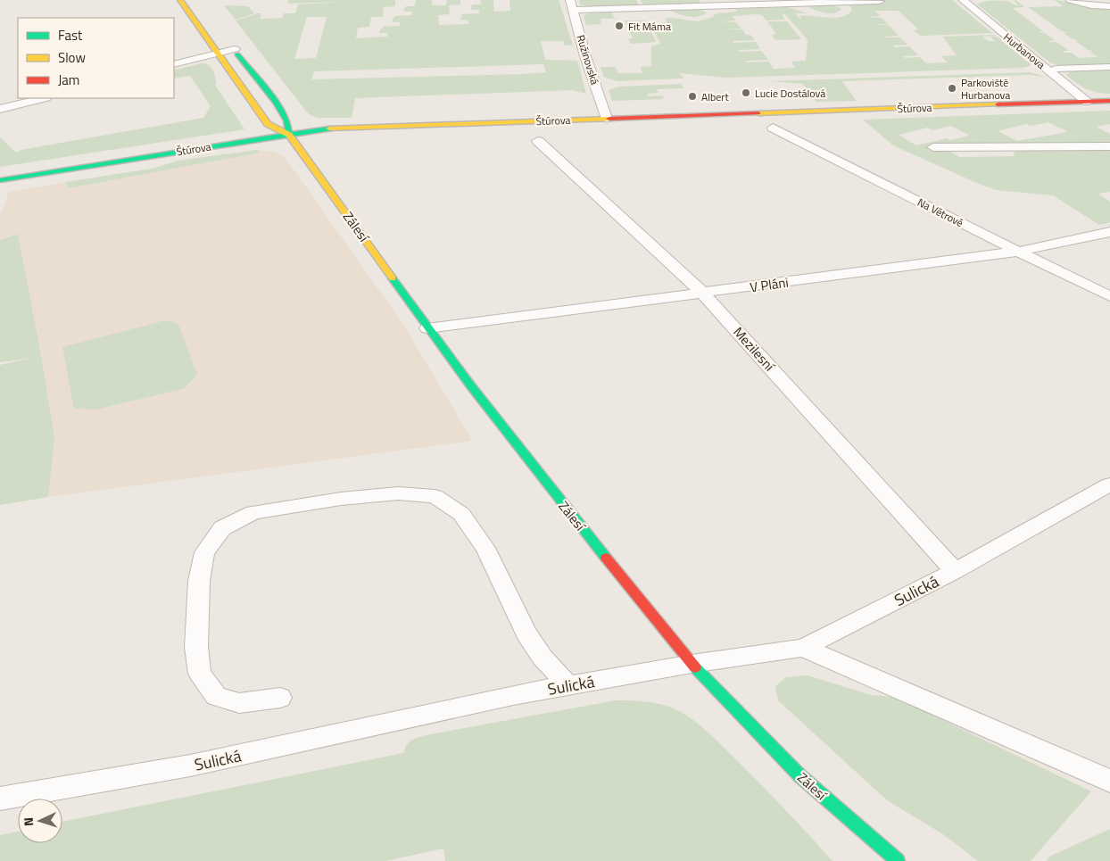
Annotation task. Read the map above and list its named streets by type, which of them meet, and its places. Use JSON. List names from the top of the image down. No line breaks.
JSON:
{"streets":{"main road":["Štúrova","Zálesí"],"street":["Hurbanova","Ružinovská","Na Větrově","V Pláni","Mezilesní","Sulická"]},"crossings":[["Hurbanova","Štúrova"],["Ružinovská","Štúrova"],["Štúrova","Zálesí"],["Na Větrově","V Pláni"],["Zálesí","V Pláni"],["Zálesí","Sulická"],["V Pláni","Mezilesní"],["Mezilesní","Sulická"]],"places":["Fit Máma","Parkoviště Hurbanova","Lucie Dostálová","Albert"],"legend":["Fast","Slow","Jam"],"north":"left"}
